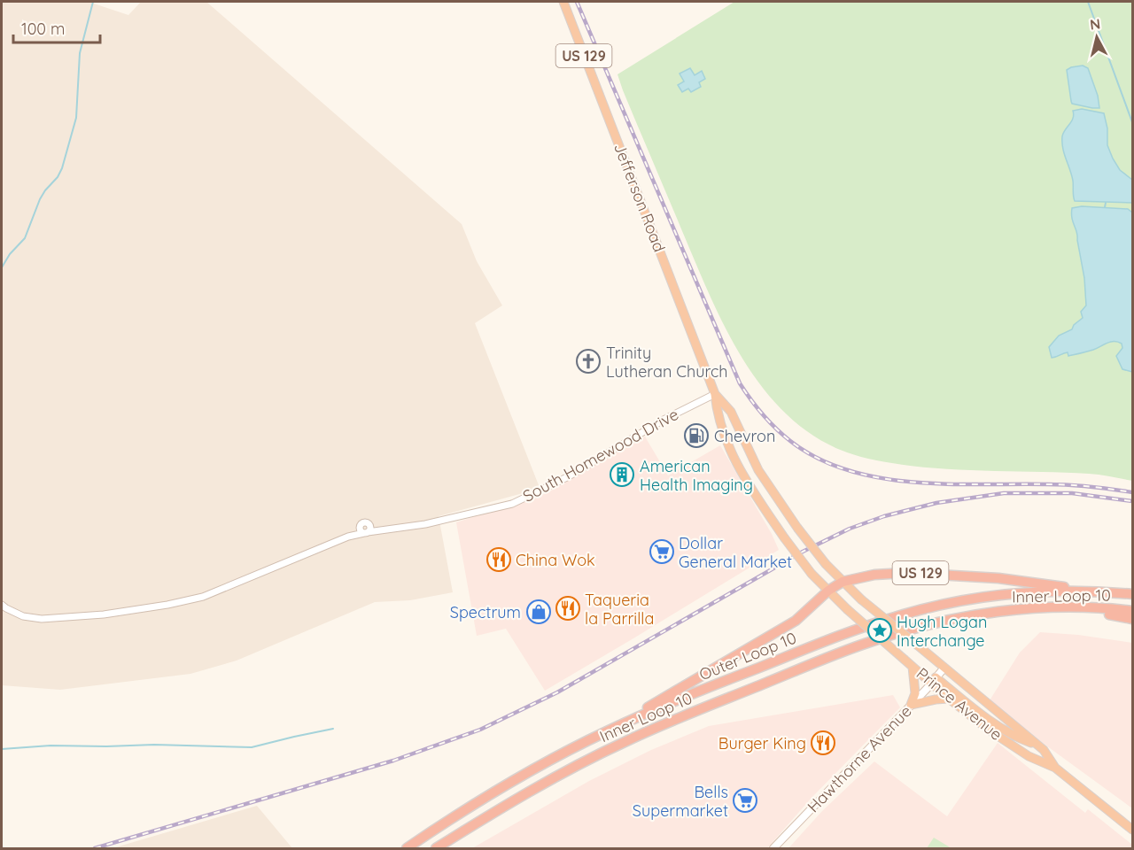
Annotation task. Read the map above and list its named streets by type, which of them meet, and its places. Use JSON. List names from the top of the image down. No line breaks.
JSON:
{"streets":{"highway":["US 129","Jefferson Road","Inner Loop 10","Outer Loop 10","Prince Avenue"],"main road":["Hawthorne Avenue"],"street":["South Homewood Drive"]},"crossings":[["US 129","Jefferson Road"],["US 129","Outer Loop 10"],["Jefferson Road","South Homewood Drive"],["Jefferson Road","Prince Avenue"],["Prince Avenue","Hawthorne Avenue"]],"places":{"church":["Trinity Lutheran Church"],"fuel station":["Chevron"],"building":["American Health Imaging"],"supermarket":["Dollar General Market","Bells Supermarket"],"restaurant":["China Wok","Taqueria la Parrilla","Burger King"],"shop":["Spectrum"],"place":["Hugh Logan Interchange"]},"scale_bar":"100 m","north":"top"}
